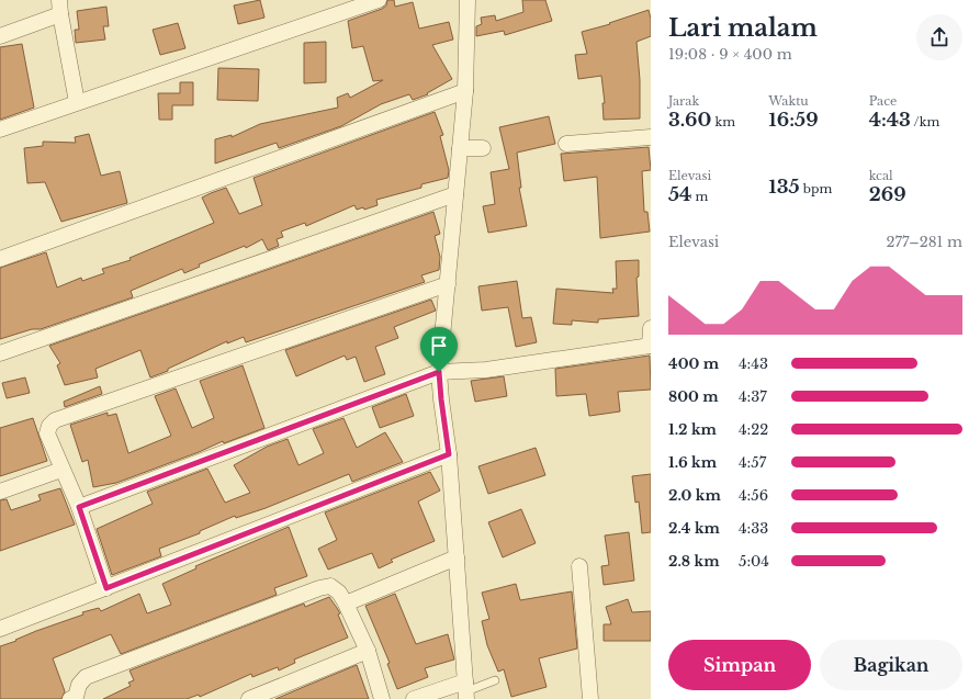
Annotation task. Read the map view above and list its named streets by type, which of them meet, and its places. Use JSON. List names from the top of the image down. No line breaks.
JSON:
{"page":{"heading":["Lari malam","19:08 · 9 × 400 m"],"stats":[["Jarak","3.60 km"],["Waktu","16:59"],["Pace","4:43 /km"],["Elevasi","54 m"],["135 bpm"],["kcal","269"]],"chart":["Elevasi","277–281 m"],"list":[{"name":"400 m","note":"4:43"},{"name":"800 m","note":"4:37"},{"name":"1.2 km","note":"4:22"},{"name":"1.6 km","note":"4:57"},{"name":"2.0 km","note":"4:56"},{"name":"2.4 km","note":"4:33"},{"name":"2.8 km","note":"5:04"}],"buttons":["Simpan","Bagikan"]}}
